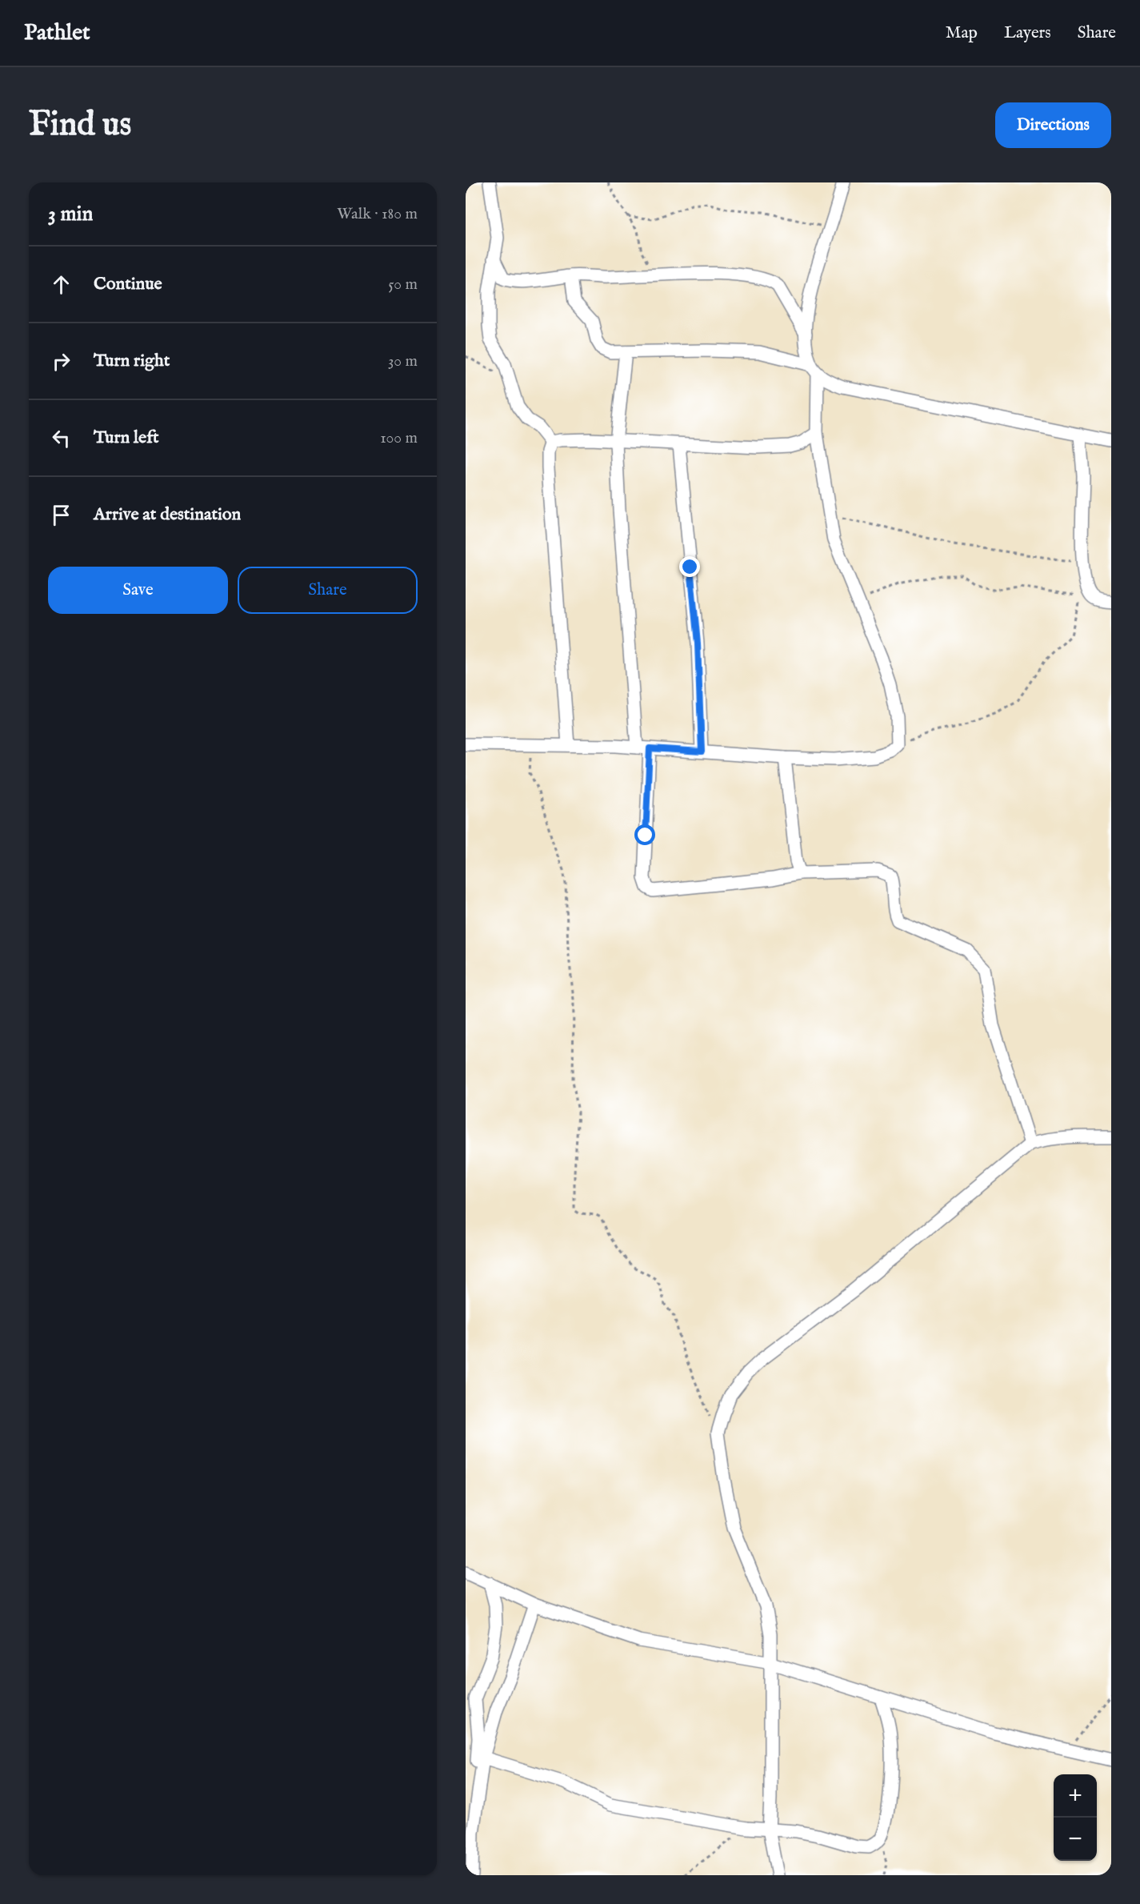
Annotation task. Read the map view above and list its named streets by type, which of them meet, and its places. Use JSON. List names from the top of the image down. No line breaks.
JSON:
{"page":{"header":"Pathlet","nav":["Map","Layers","Share"],"buttons":["Directions",["Save","Share"]],"title":"Find us","heading":["3 min","Walk · 180 m"],"list":[["Continue","50 m"],["Turn right","30 m"],["Turn left","100 m"],"Arrive at destination"],"map_buttons":["+","−"]}}
